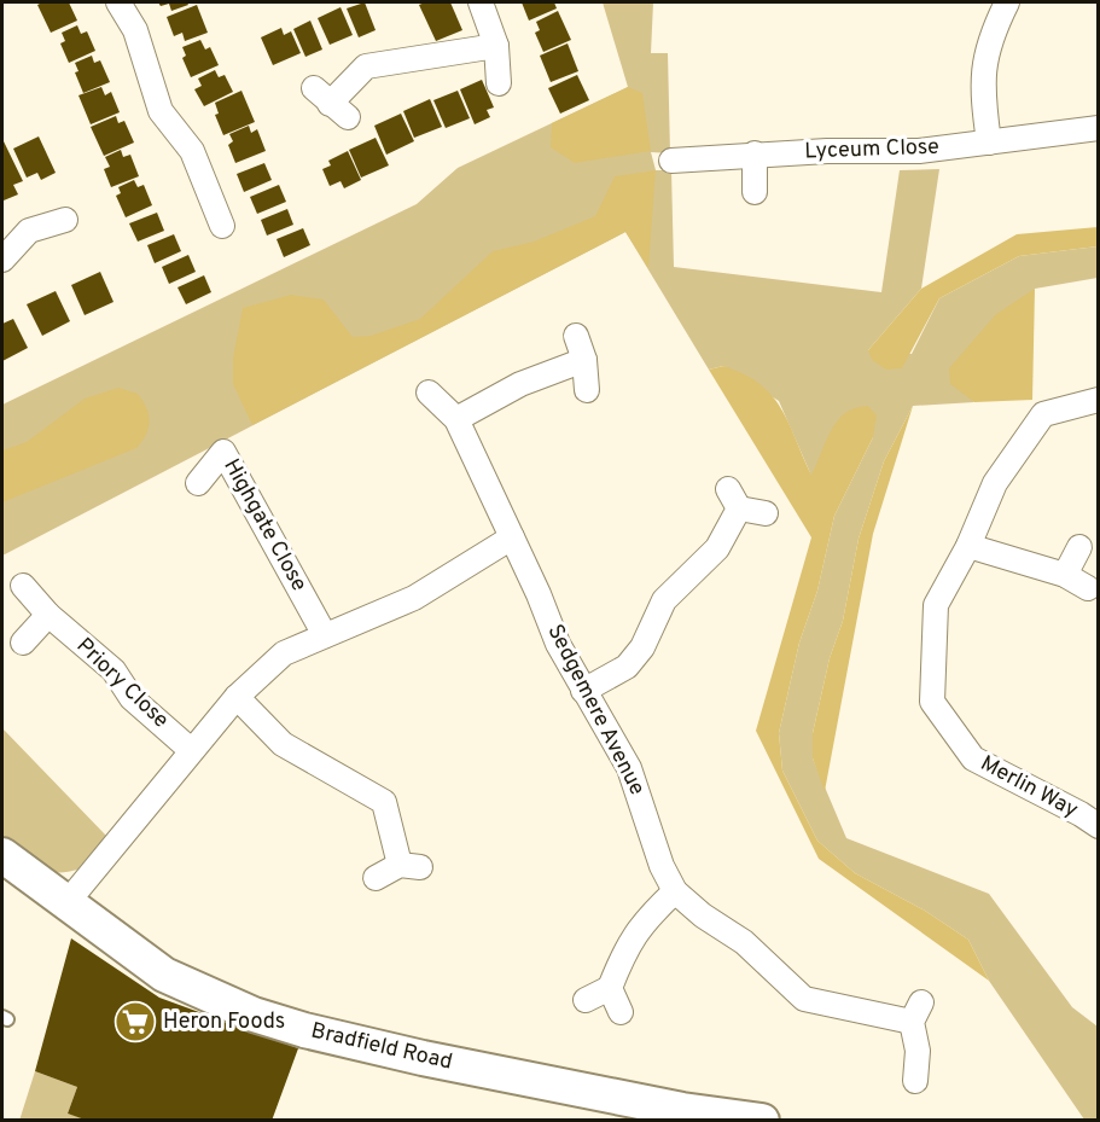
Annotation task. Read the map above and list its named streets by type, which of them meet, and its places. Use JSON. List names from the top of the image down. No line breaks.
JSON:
{"streets":{"main road":["Bradfield Road"],"street":["Lyceum Close","Highgate Close","Priory Close","Sedgemere Avenue","Merlin Way"]},"places":{"supermarket":["Heron Foods"]}}
